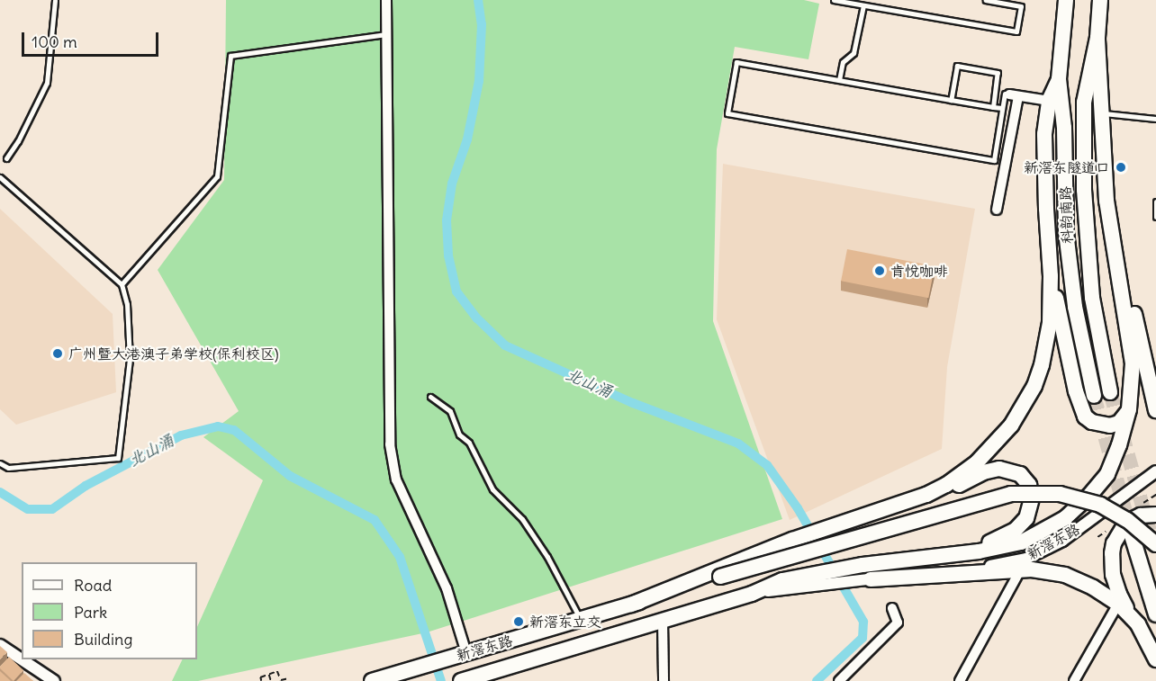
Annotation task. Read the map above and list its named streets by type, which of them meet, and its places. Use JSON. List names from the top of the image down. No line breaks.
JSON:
{"streets":{"highway":["科韵南路","新滘东路"]},"water":["北山涌"],"places":["新滘东隧道口","肯悦咖啡","广州暨大港澳子弟学校(保利校区)","新滘东立交"],"legend":["Road","Park","Building"],"scale_bar":"100 m"}
